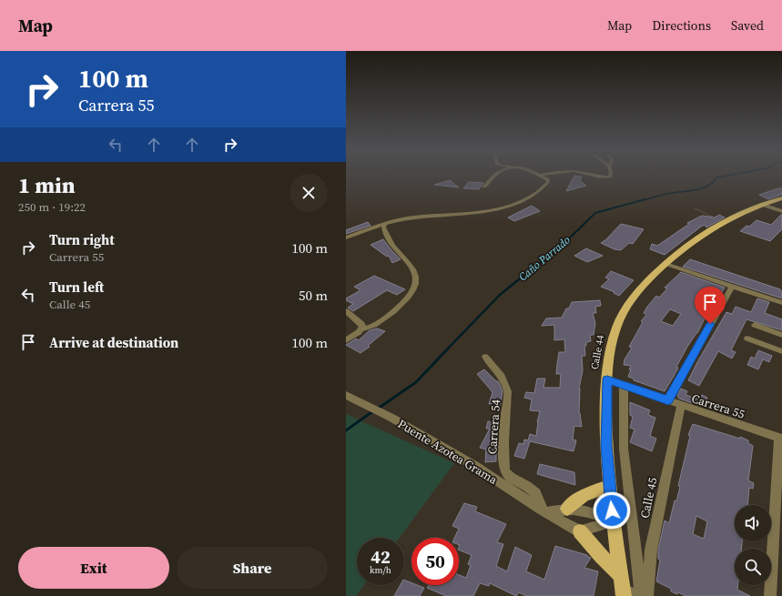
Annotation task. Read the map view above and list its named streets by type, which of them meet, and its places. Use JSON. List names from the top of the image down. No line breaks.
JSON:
{"streets":{"main road":["Calle 44"],"street":["Carrera 55","Carrera 54","Puente Azotea Grama","Calle 45"]},"crossings":[["Calle 44","Carrera 55"],["Carrera 55","Calle 45"],["Carrera 54","Puente Azotea Grama"]],"water":["Caño Parrado"],"page":{"header":"Map","nav":["Map","Directions","Saved"],"turn":["100 m","Carrera 55"],"heading":["1 min","250 m · 19:22"],"list":[{"name":"Turn right","note":"Carrera 55","value":"100 m"},{"name":"Turn left","note":"Calle 45","value":"50 m"},{"name":"Arrive at destination","value":"100 m"}],"speed":"42 km/h","limit":"50","buttons":["Exit","Share"]}}
